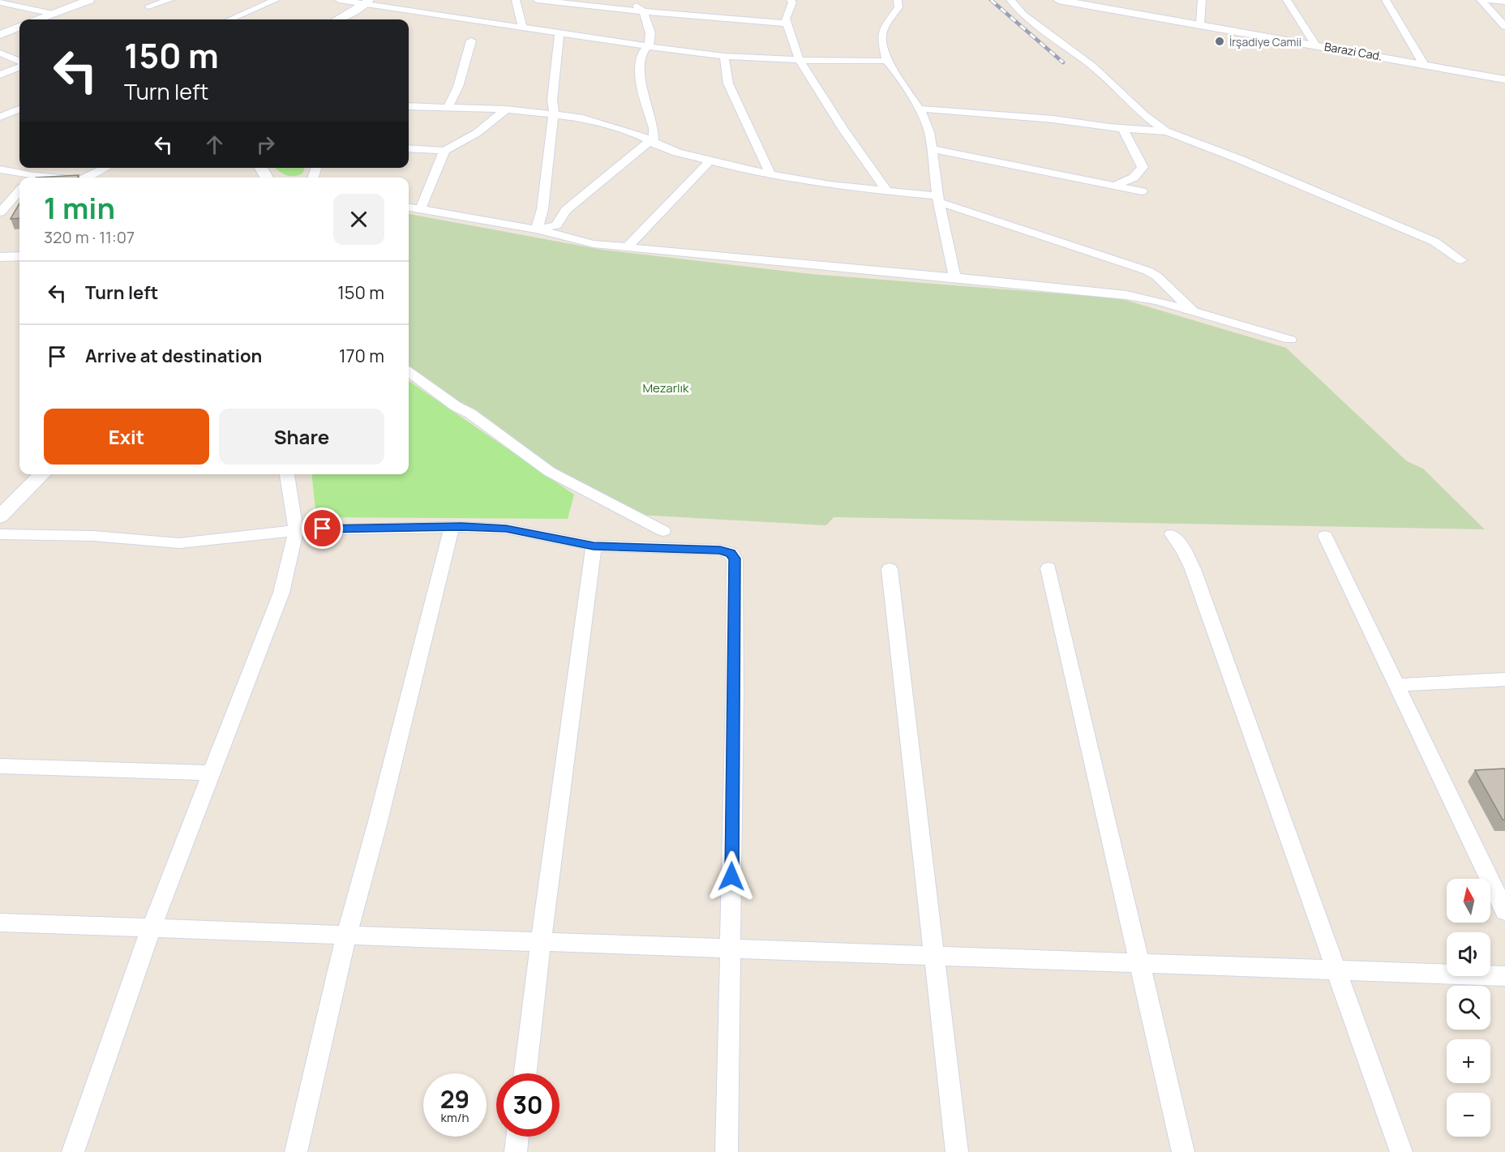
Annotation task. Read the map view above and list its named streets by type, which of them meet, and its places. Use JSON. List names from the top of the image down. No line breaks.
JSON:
{"streets":{"street":["Barazi Cad."]},"parks":["Mezarlık"],"places":["İrşadiye Camii"],"north":"top","page":{"turn":["150 m","Turn left"],"heading":["1 min","320 m · 11:07"],"list":[{"name":"Turn left","value":"150 m"},{"name":"Arrive at destination","value":"170 m"}],"buttons":["Exit","Share"],"map_buttons":["+","−"],"speed":"29 km/h","limit":"30"}}
